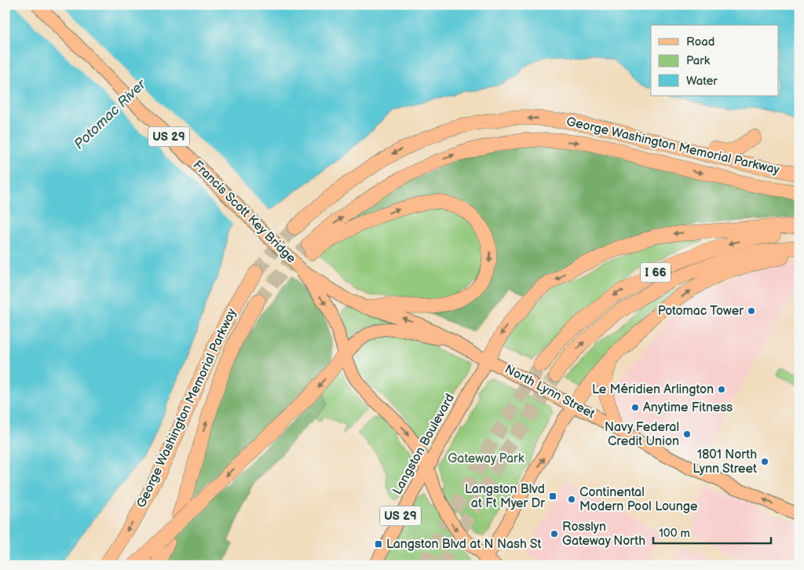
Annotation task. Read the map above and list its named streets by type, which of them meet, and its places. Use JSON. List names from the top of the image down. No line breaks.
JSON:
{"streets":{"highway":["US 29","George Washington Memorial Parkway","Francis Scott Key Bridge","I 66","North Lynn Street"],"main road":["Langston Boulevard"]},"crossings":[["US 29","Francis Scott Key Bridge"],["US 29","North Lynn Street"],["US 29","Langston Boulevard"],["George Washington Memorial Parkway","North Lynn Street"],["Francis Scott Key Bridge","North Lynn Street"],["North Lynn Street","Langston Boulevard"]],"one_way":["North Lynn Street"],"water":["Potomac River"],"parks":["Gateway Park"],"places":{"other":["Potomac Tower","Le Méridien Arlington","Anytime Fitness","Navy Federal Credit Union","1801 North Lynn Street","Continental Modern Pool Lounge","Rosslyn Gateway North"],"transit":["Langston Blvd at Ft Myer Dr","Langston Blvd at N Nash St"]},"legend":["Road","Park","Water"],"scale_bar":"100 m"}
